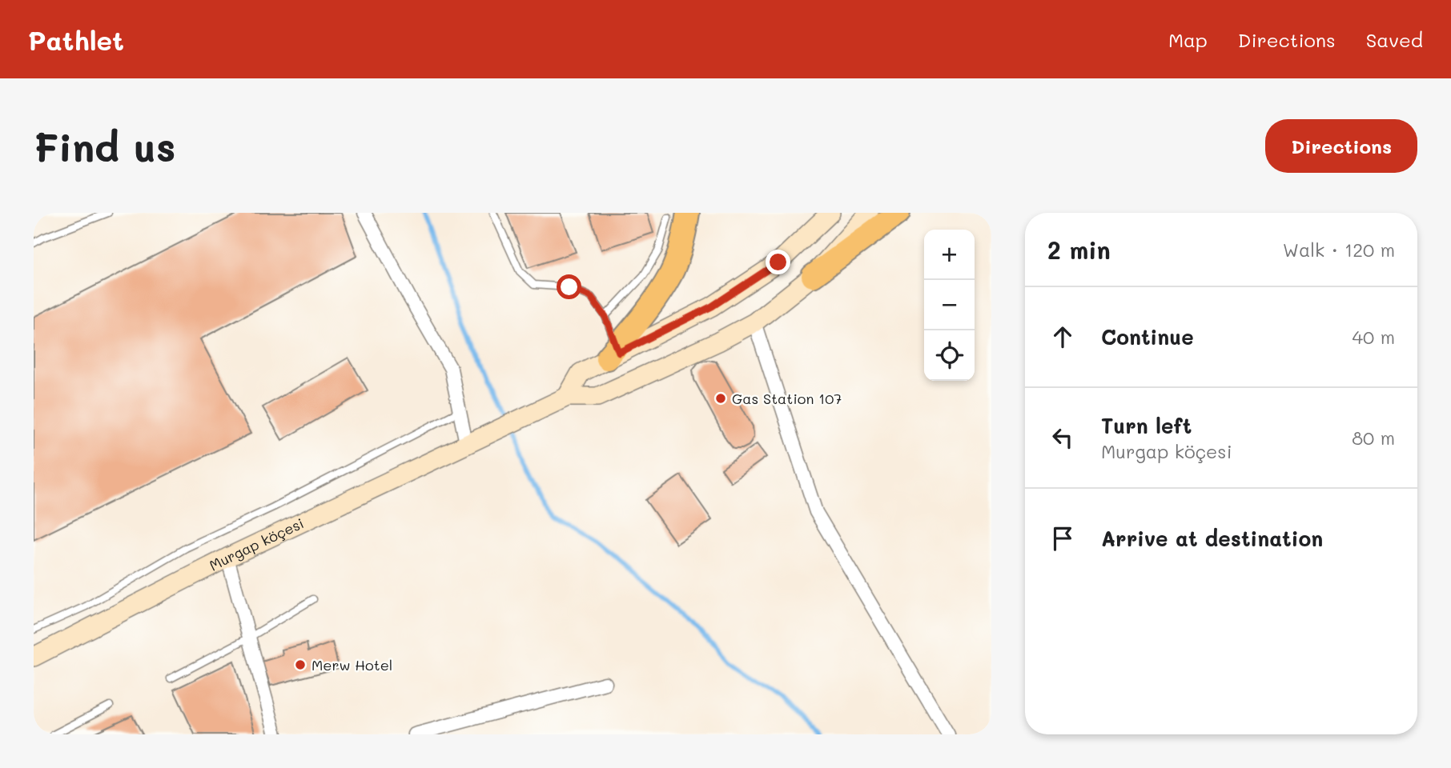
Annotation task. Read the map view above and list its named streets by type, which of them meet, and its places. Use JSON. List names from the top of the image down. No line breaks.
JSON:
{"streets":{"main road":["Murgap köçesi"]},"places":["Gas Station 107","Merw Hotel"],"page":{"header":"Pathlet","nav":["Map","Directions","Saved"],"buttons":"Directions","title":"Find us","heading":["2 min","Walk · 120 m"],"map_buttons":["+","−"],"list":[["Continue","40 m"],["Turn left","Murgap köçesi","80 m"],"Arrive at destination"]}}
